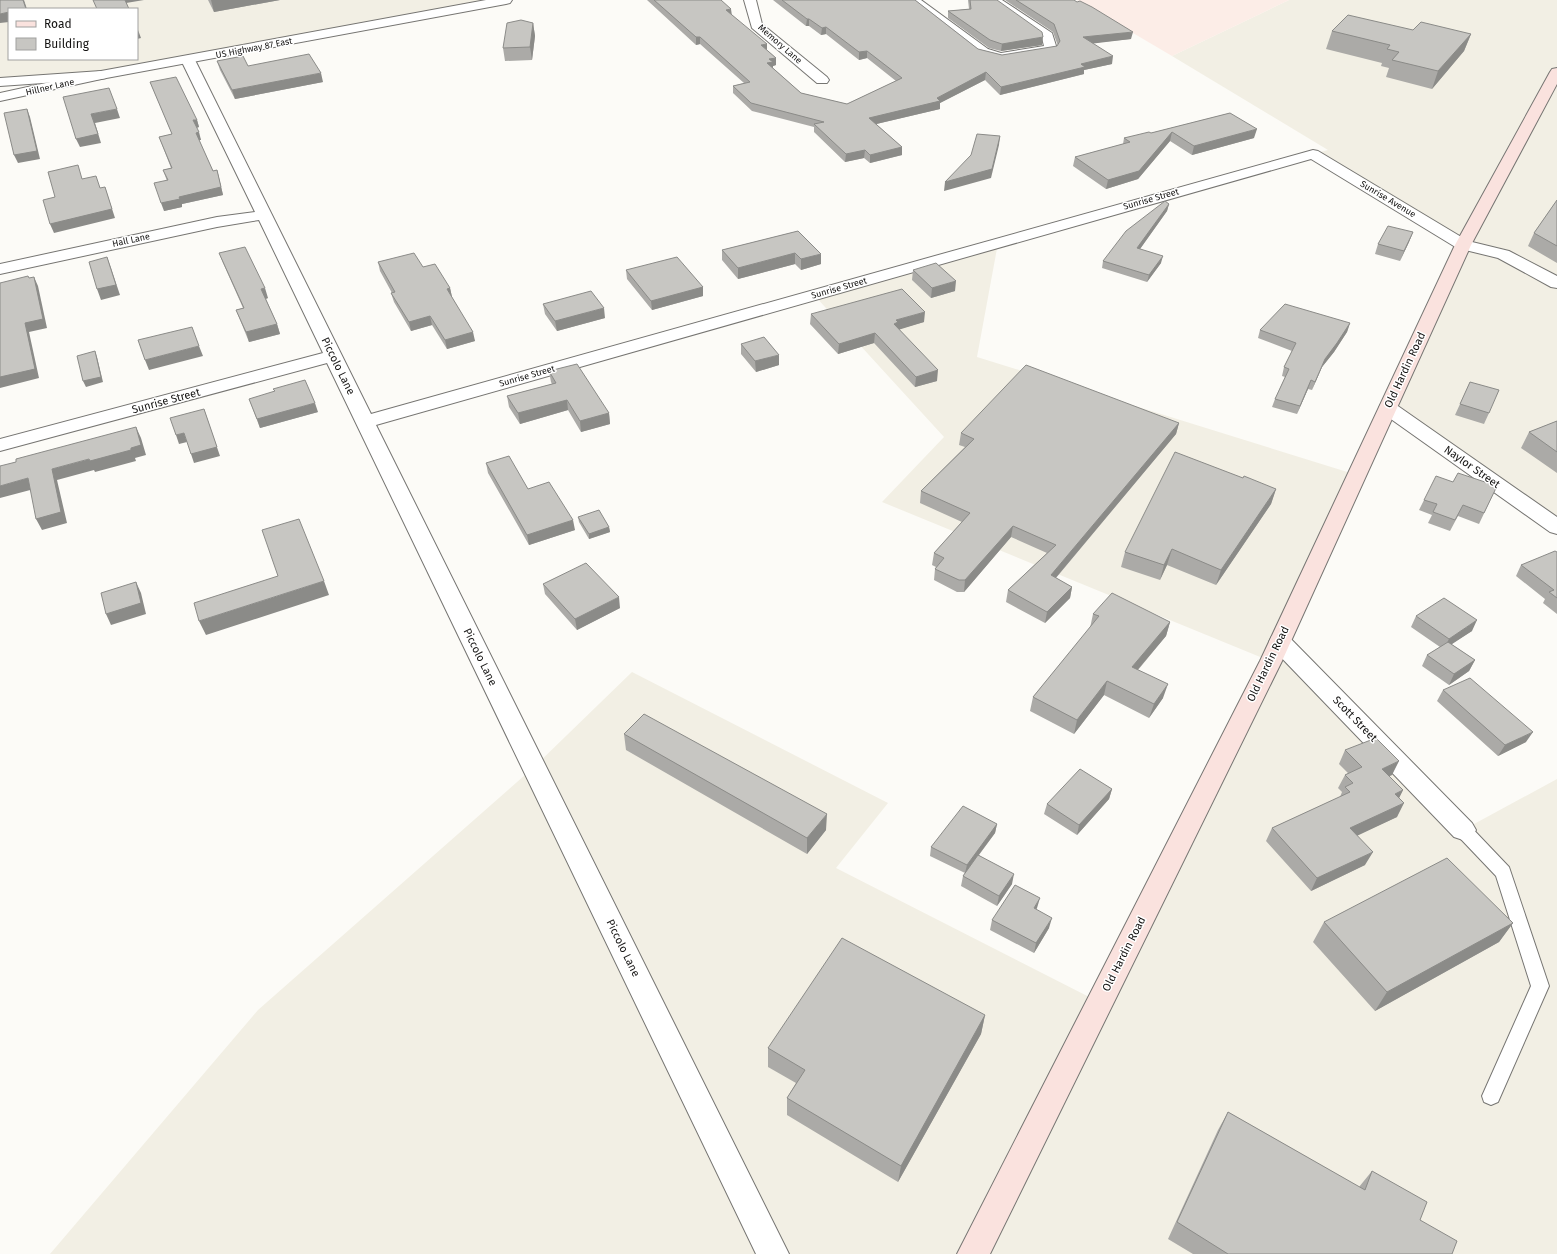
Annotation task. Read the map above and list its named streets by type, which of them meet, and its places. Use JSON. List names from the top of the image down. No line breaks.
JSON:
{"streets":{"main road":["Old Hardin Road"],"street":["Memory Lane","US Highway 87 East","Hillner Lane","Sunrise Street","Sunrise Avenue","Hall Lane","Piccolo Lane","Naylor Street","Scott Street"]},"crossings":[["US Highway 87 East","Hillner Lane"],["US Highway 87 East","Piccolo Lane"],["Sunrise Street","Sunrise Avenue"],["Sunrise Street","Piccolo Lane"],["Sunrise Avenue","Old Hardin Road"],["Hall Lane","Piccolo Lane"],["Old Hardin Road","Naylor Street"],["Old Hardin Road","Scott Street"]],"legend":["Road","Building"]}
